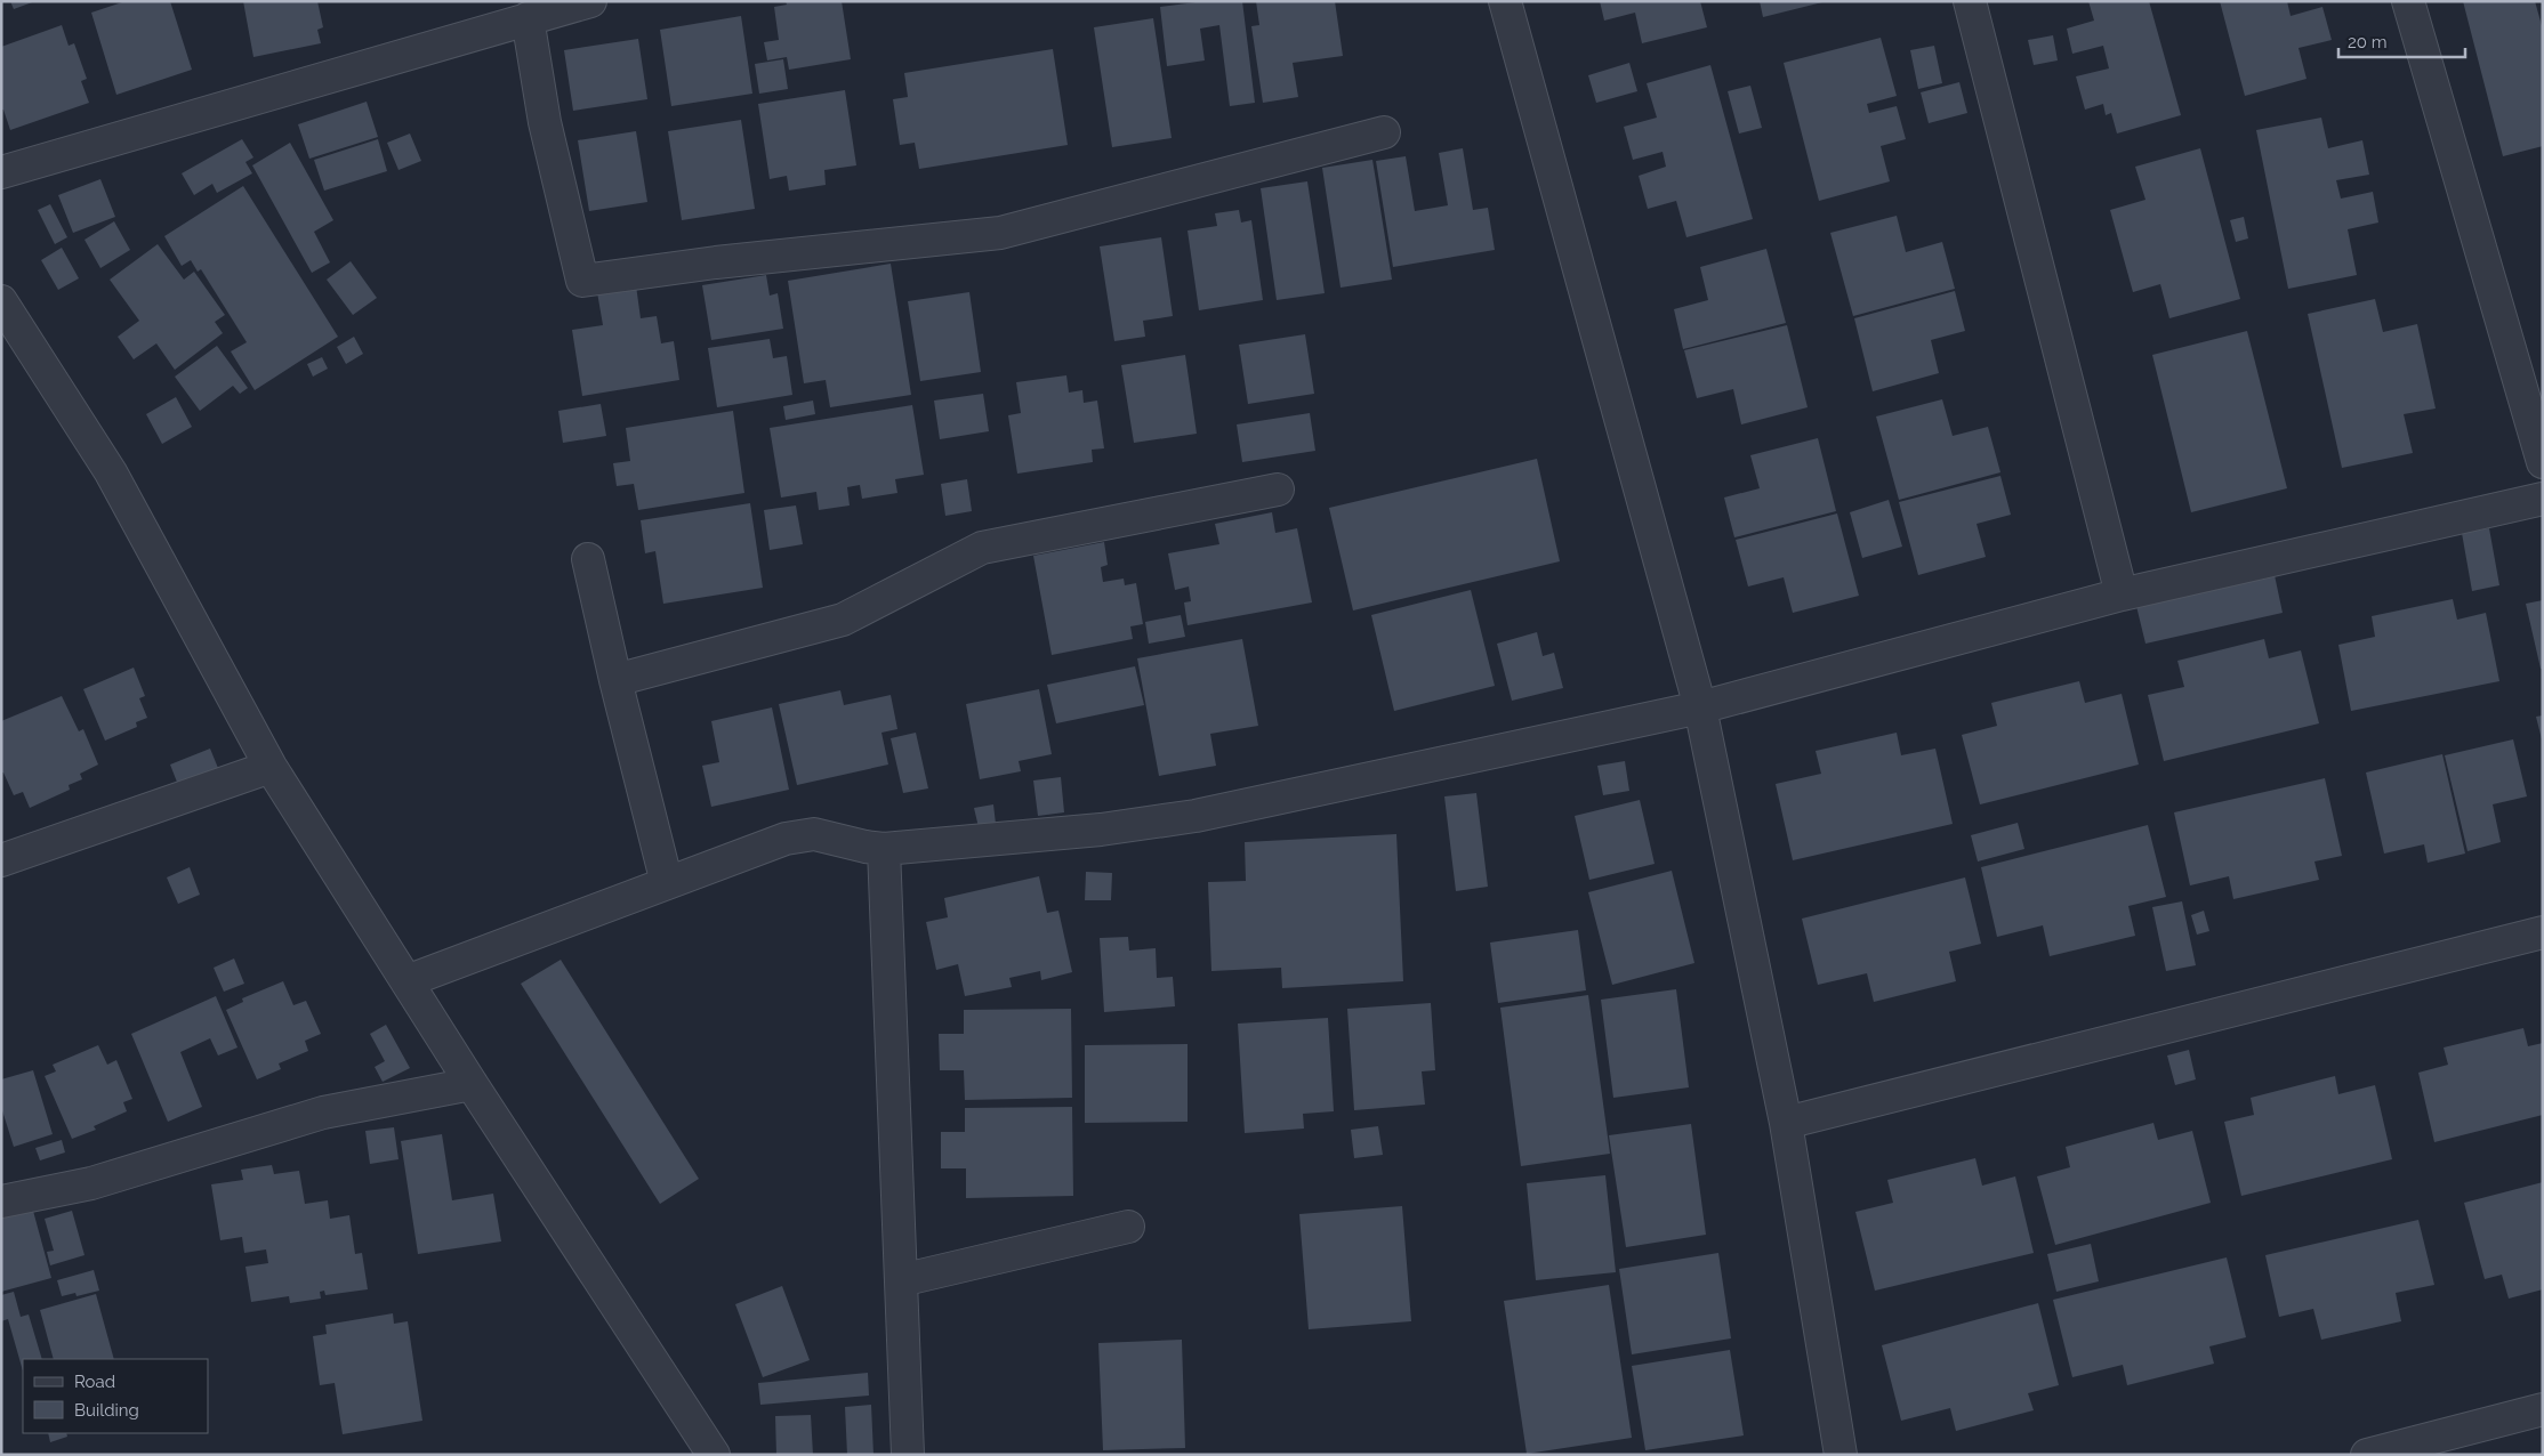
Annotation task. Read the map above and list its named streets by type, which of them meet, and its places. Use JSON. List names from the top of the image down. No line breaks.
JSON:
{"legend":["Road","Building"],"scale_bar":"20 m"}
